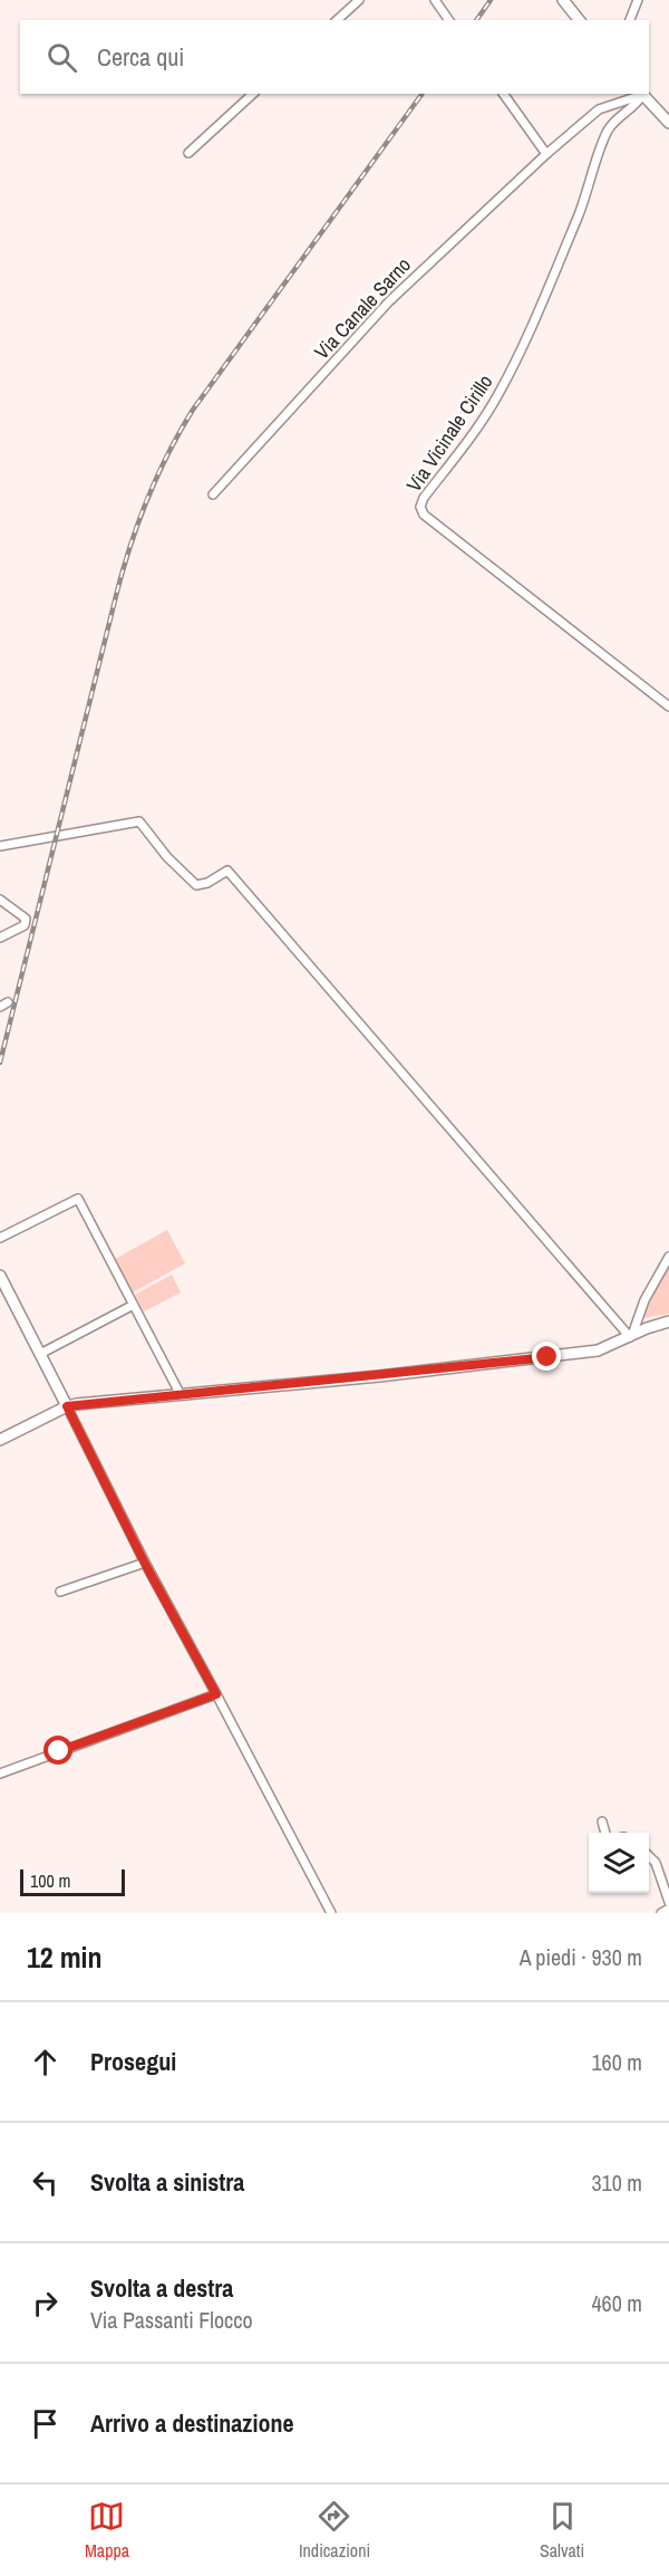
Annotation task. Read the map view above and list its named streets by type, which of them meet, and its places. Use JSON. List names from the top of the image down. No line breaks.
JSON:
{"streets":{"street":["Via Canale Sarno","Via Vicinale Cirillo"]},"crossings":[["Via Canale Sarno","Via Vicinale Cirillo"]],"scale_bar":"100 m","page":{"search":"Cerca qui","scale":"100 m","heading":["12 min","A piedi · 930 m"],"list":[["Prosegui","160 m"],["Svolta a sinistra","310 m"],["Svolta a destra","Via Passanti Flocco","460 m"],"Arrivo a destinazione"],"nav":["Mappa","Indicazioni","Salvati"]}}
